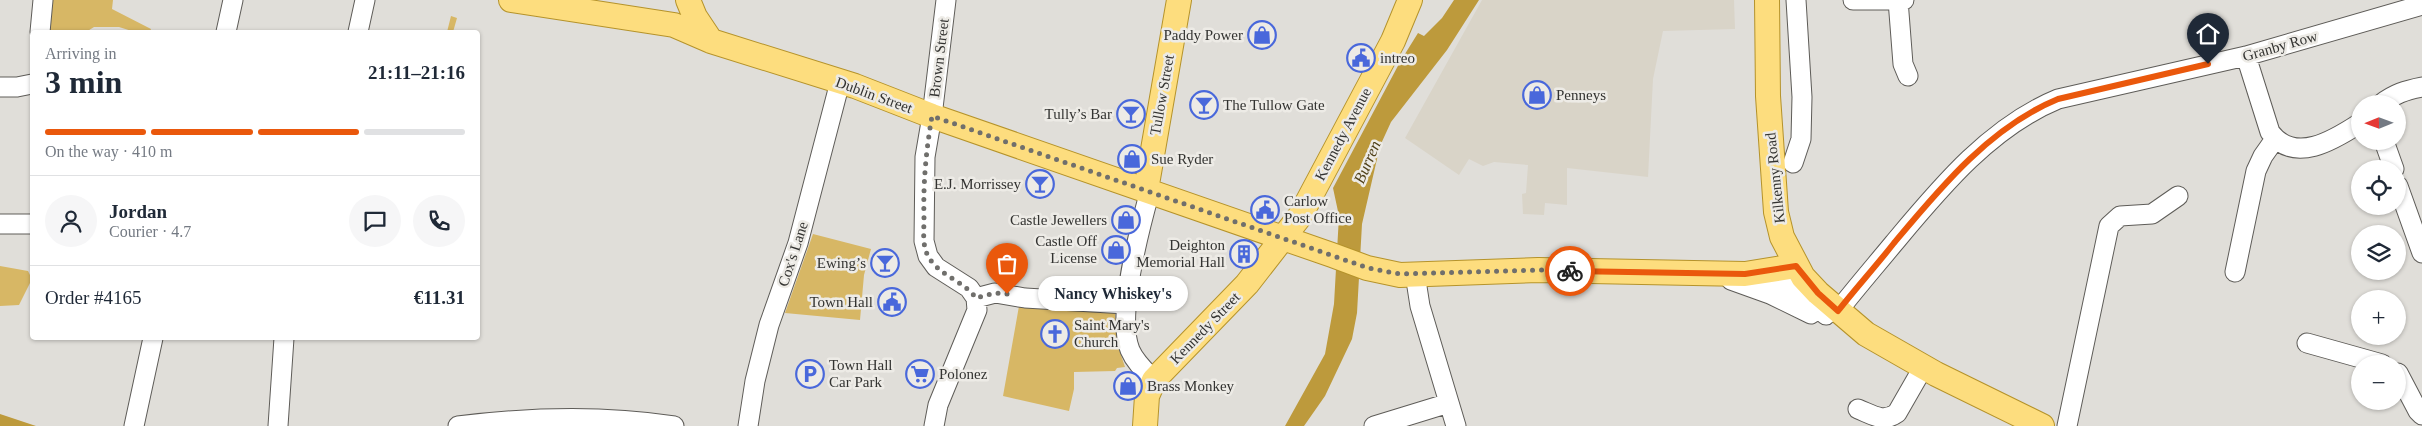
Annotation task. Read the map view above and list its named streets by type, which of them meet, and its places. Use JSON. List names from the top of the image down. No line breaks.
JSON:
{"streets":{"main road":["Dublin Street","Tullow Street","Kennedy Avenue","Kilkenny Road","Kennedy Street"],"street":["Granby Row","Brown Street","Cox's Lane"]},"crossings":[["Granby Row","Kilkenny Road"],["Brown Street","Dublin Street"],["Dublin Street","Tullow Street"],["Dublin Street","Kennedy Avenue"],["Dublin Street","Kilkenny Road"],["Dublin Street","Cox's Lane"],["Dublin Street","Kennedy Street"],["Kennedy Avenue","Kennedy Street"]],"water":["Burren"],"places":{"shop":["Paddy Power","Penneys","Sue Ryder","Castle Jewellers","Castle Off License","Brass Monkey"],"public building":["intreo","Carlow Post Office","Town Hall"],"bar":["The Tullow Gate","Tully’s Bar","E.J. Morrissey","Ewing’s"],"building":["Deighton Memorial Hall"],"other":["Nancy Whiskey's"],"church":["Saint Mary's Church"],"parking":["Town Hall Car Park"],"supermarket":["Polonez"]},"north":"left","page":{"heading":["3 min","Arriving in","21:11–21:16"],"panel":["Jordan","Courier · 4.7","Order #4165","€11.31"],"map_buttons":["+","−"],"bar":"On the way · 410 m","bubble":"Nancy Whiskey's"}}
